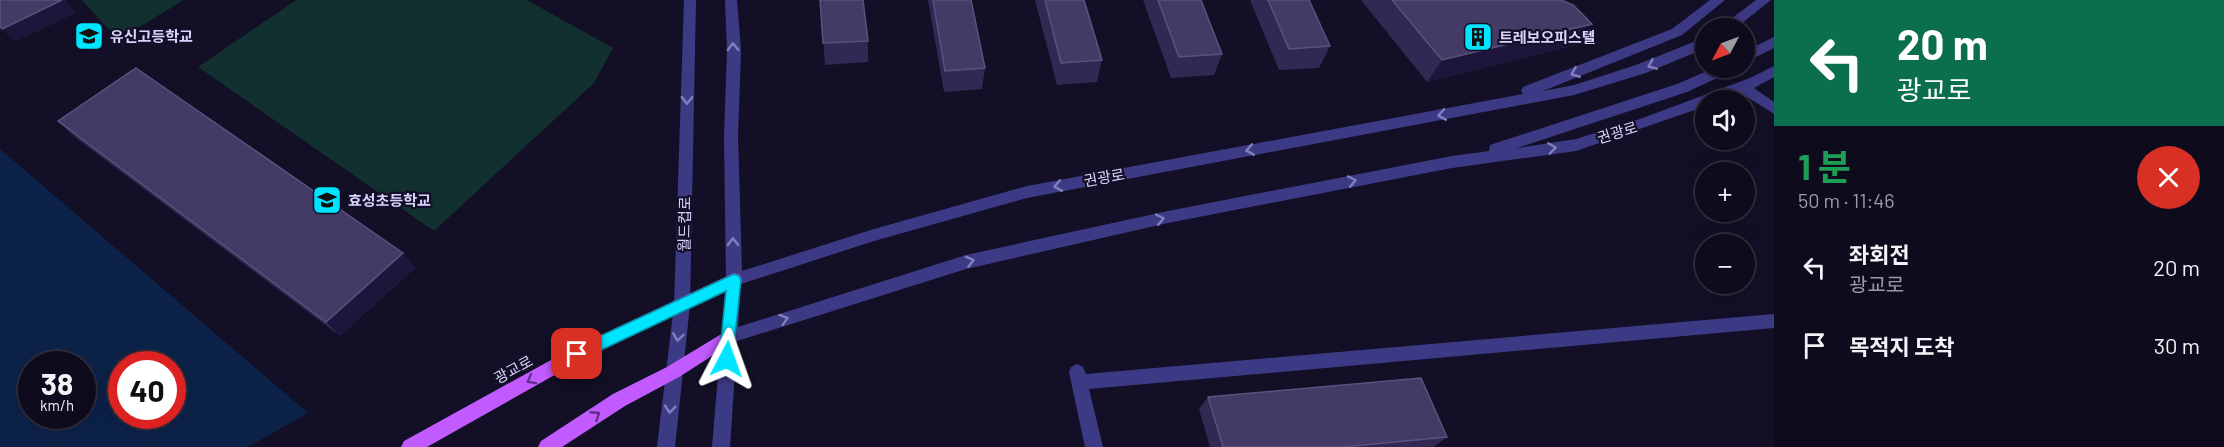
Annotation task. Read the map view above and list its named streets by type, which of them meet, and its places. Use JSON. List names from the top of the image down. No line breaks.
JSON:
{"streets":{"main road":["광교로"],"street":["권광로","월드컵로"]},"crossings":[["권광로","광교로"],["월드컵로","광교로"]],"places":{"school or university":["유신고등학교","효성초등학교"],"building":["트레보오피스텔"]},"north":"bottom left","page":{"turn":["20 m","광교로"],"map_buttons":["+","−"],"heading":["1 분","50 m · 11:46"],"list":[{"name":"좌회전","note":"광교로","value":"20 m"},{"name":"목적지 도착","value":"30 m"}],"speed":"38 km/h","limit":"40"}}
